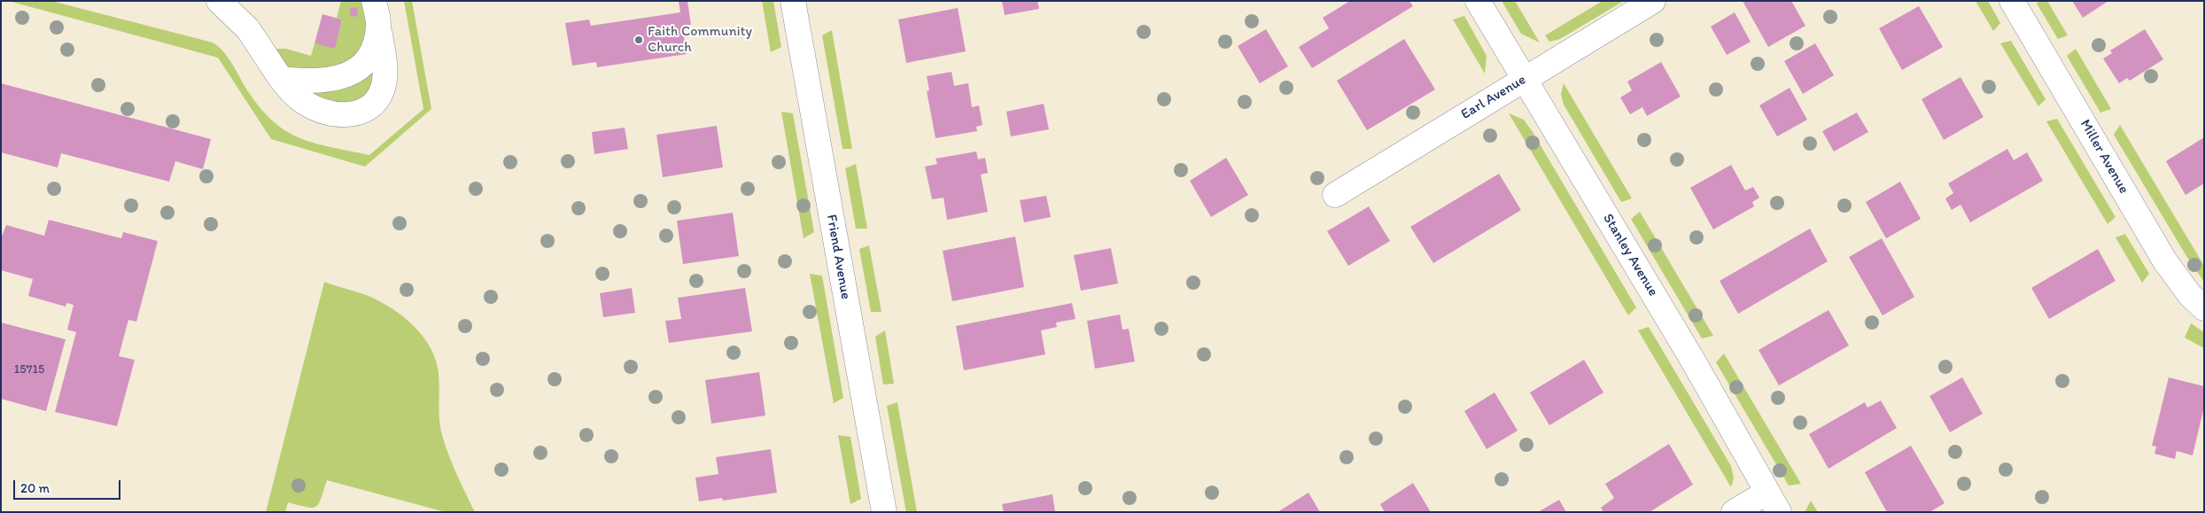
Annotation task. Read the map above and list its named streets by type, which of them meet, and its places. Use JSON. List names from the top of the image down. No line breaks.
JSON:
{"streets":{"street":["Earl Avenue","Miller Avenue","Stanley Avenue","Friend Avenue"]},"crossings":[["Earl Avenue","Stanley Avenue"]],"places":["Faith Community Church"],"house_numbers":["15715"],"scale_bar":"20 m"}
